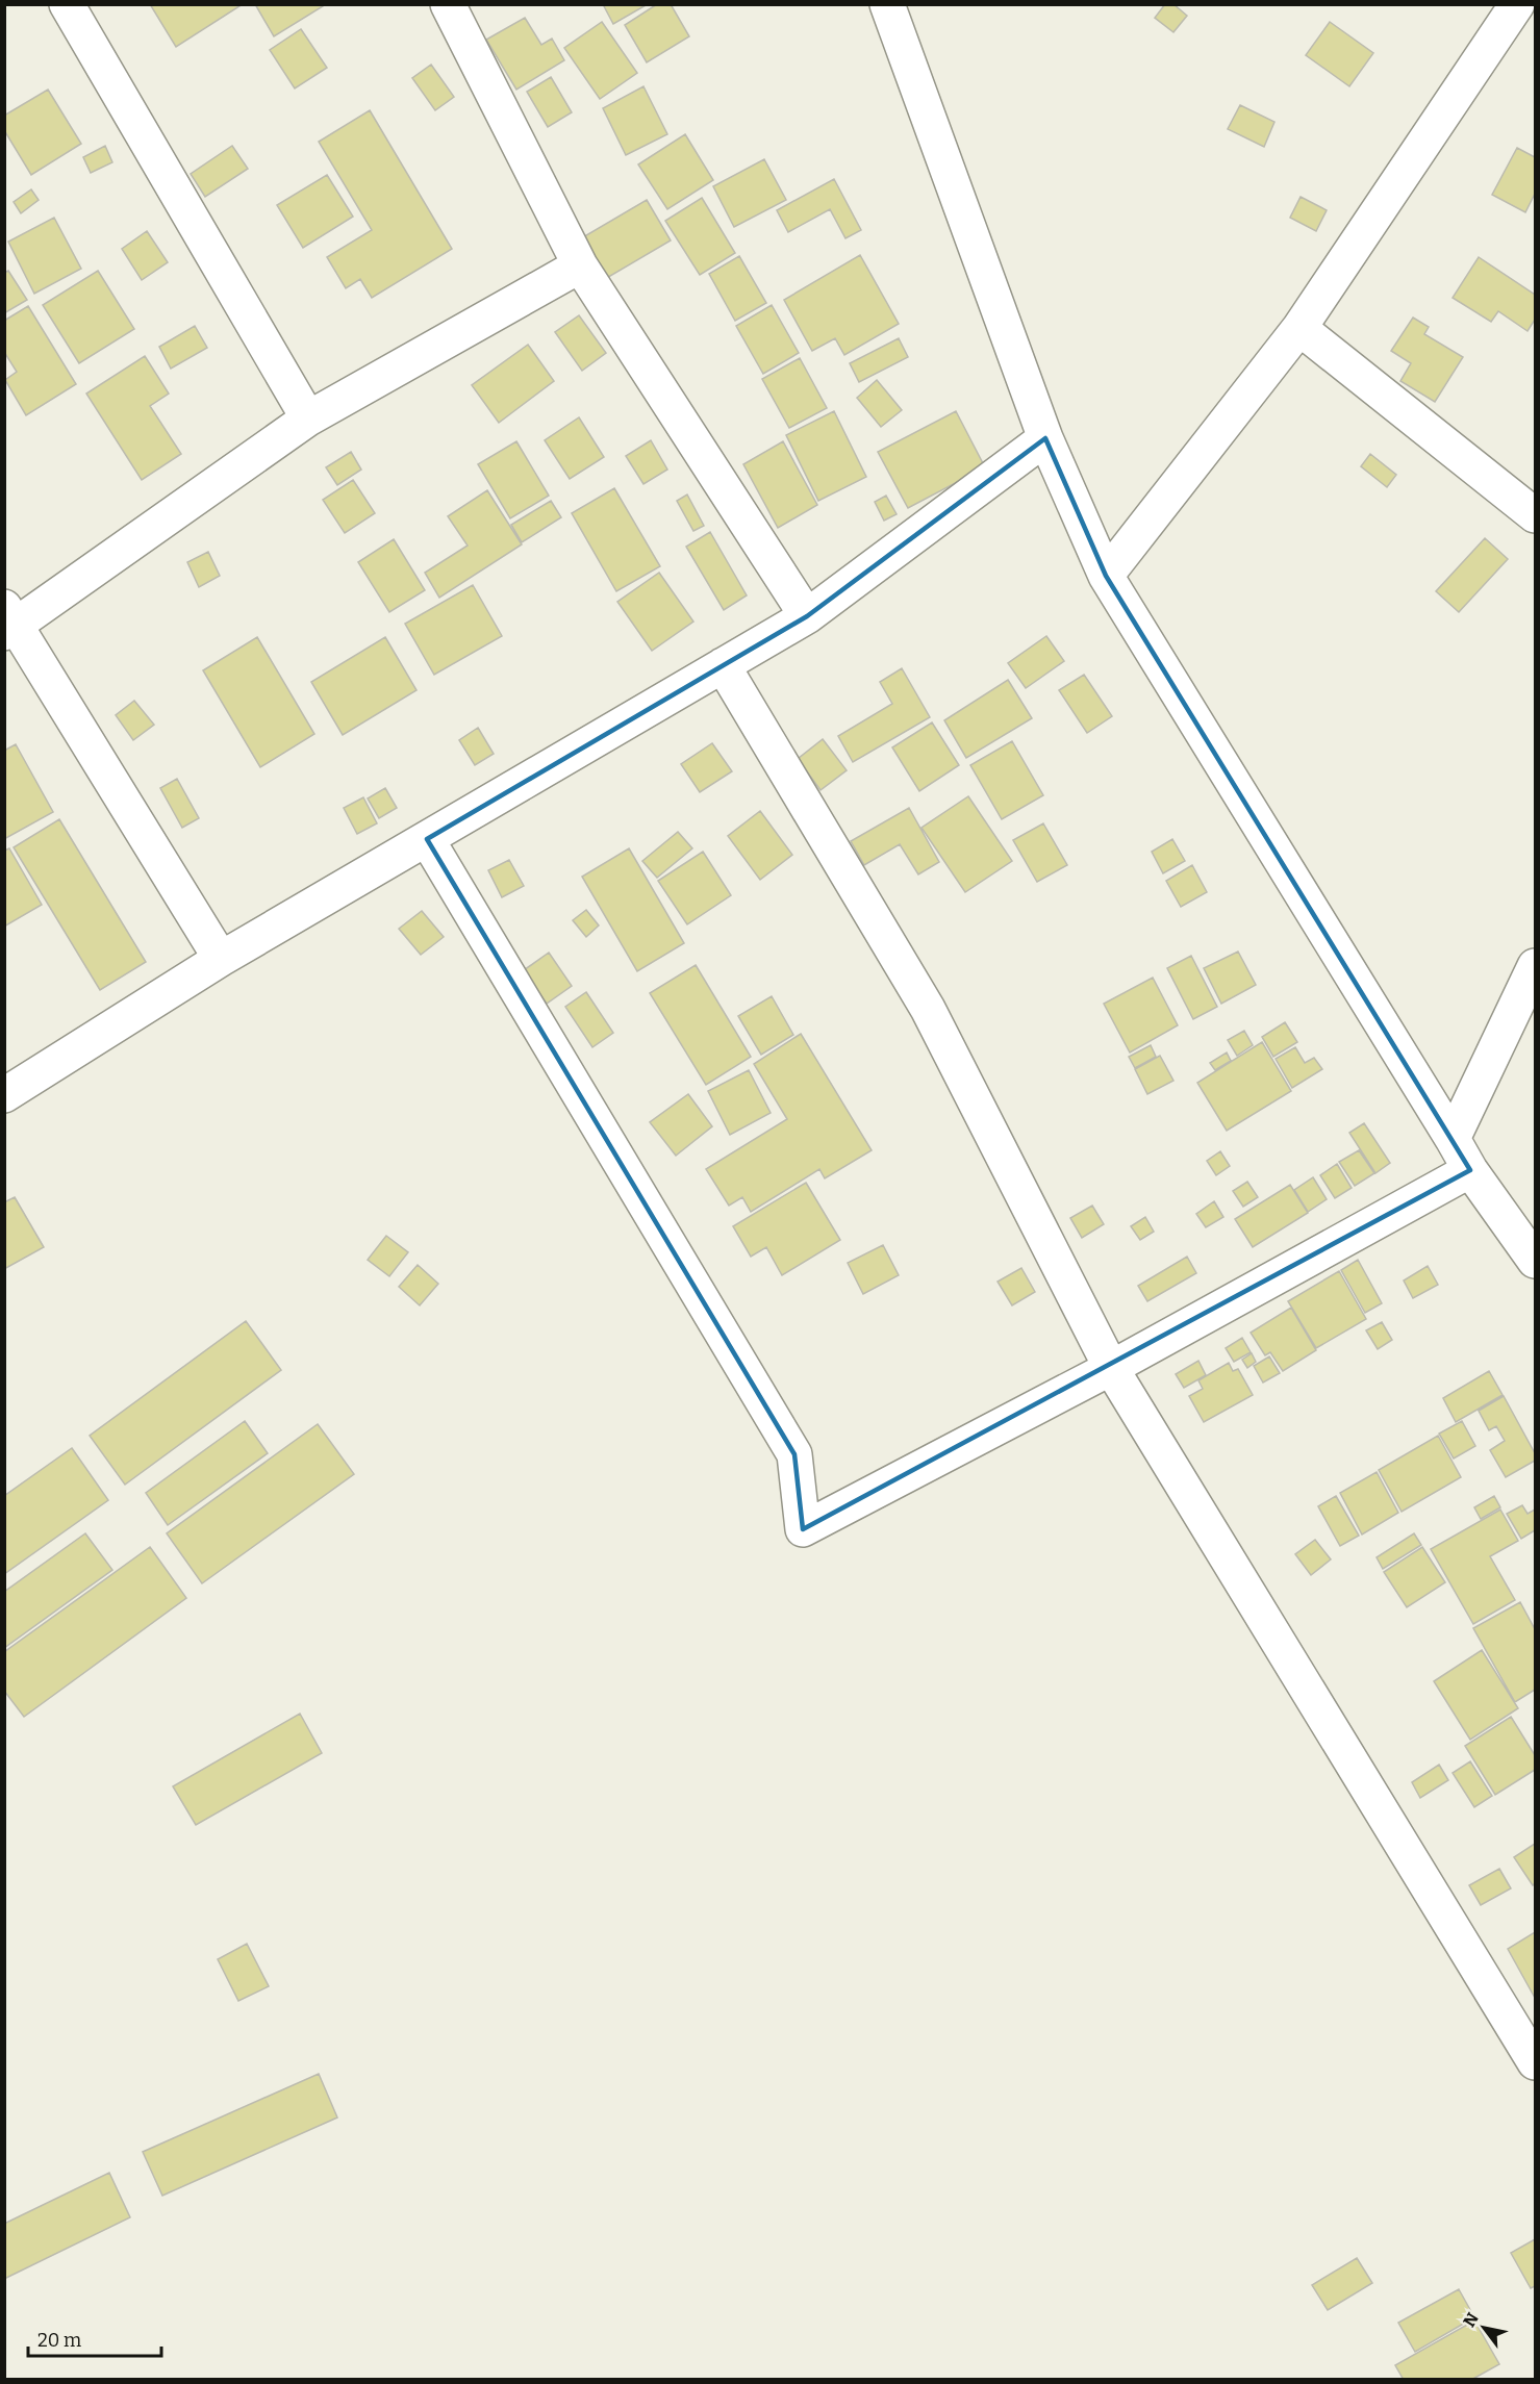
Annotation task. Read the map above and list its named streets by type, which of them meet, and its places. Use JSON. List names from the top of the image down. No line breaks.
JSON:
{"scale_bar":"20 m","north":"top left"}
